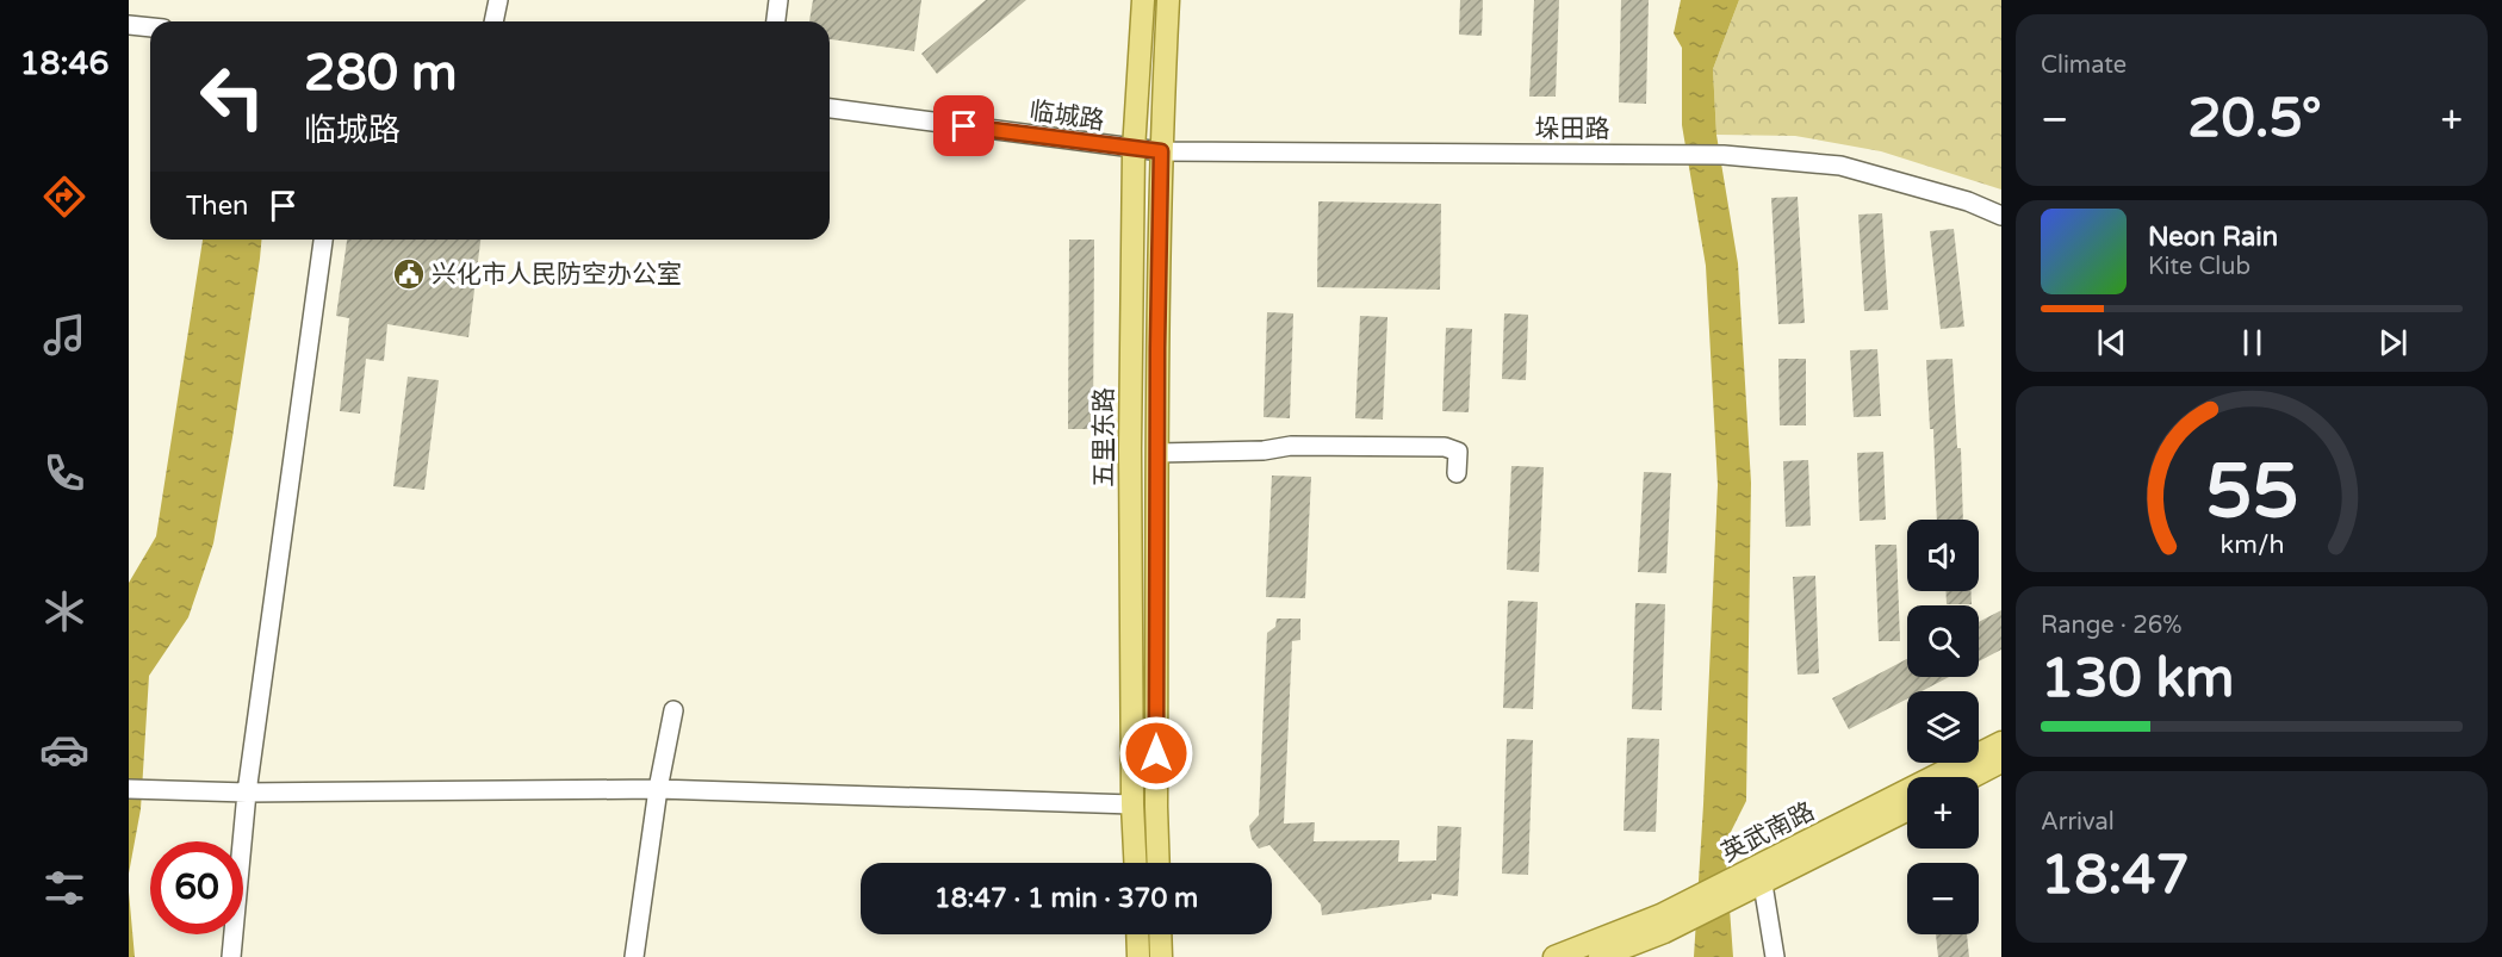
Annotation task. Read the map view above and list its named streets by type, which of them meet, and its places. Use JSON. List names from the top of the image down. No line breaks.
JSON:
{"streets":{"main road":["五里东路","英武南路"],"street":["临城路","垛田路"]},"crossings":[["临城路","垛田路"],["临城路","五里东路"],["垛田路","五里东路"]],"places":{"public building":["兴化市人民防空办公室"]},"page":{"tabs":"18:46","tile":["Climate",["Range · 26%","130 km"],["Arrival","18:47"]],"turn":["280 m","临城路"],"heat":["−","20.5°","+"],"then":"Then","song":["Neon Rain","Kite Club"],"map_buttons":["+","−"],"limit":"60","trip":"18:47 · 1 min · 370 m","gauge":["55","km/h"]}}
